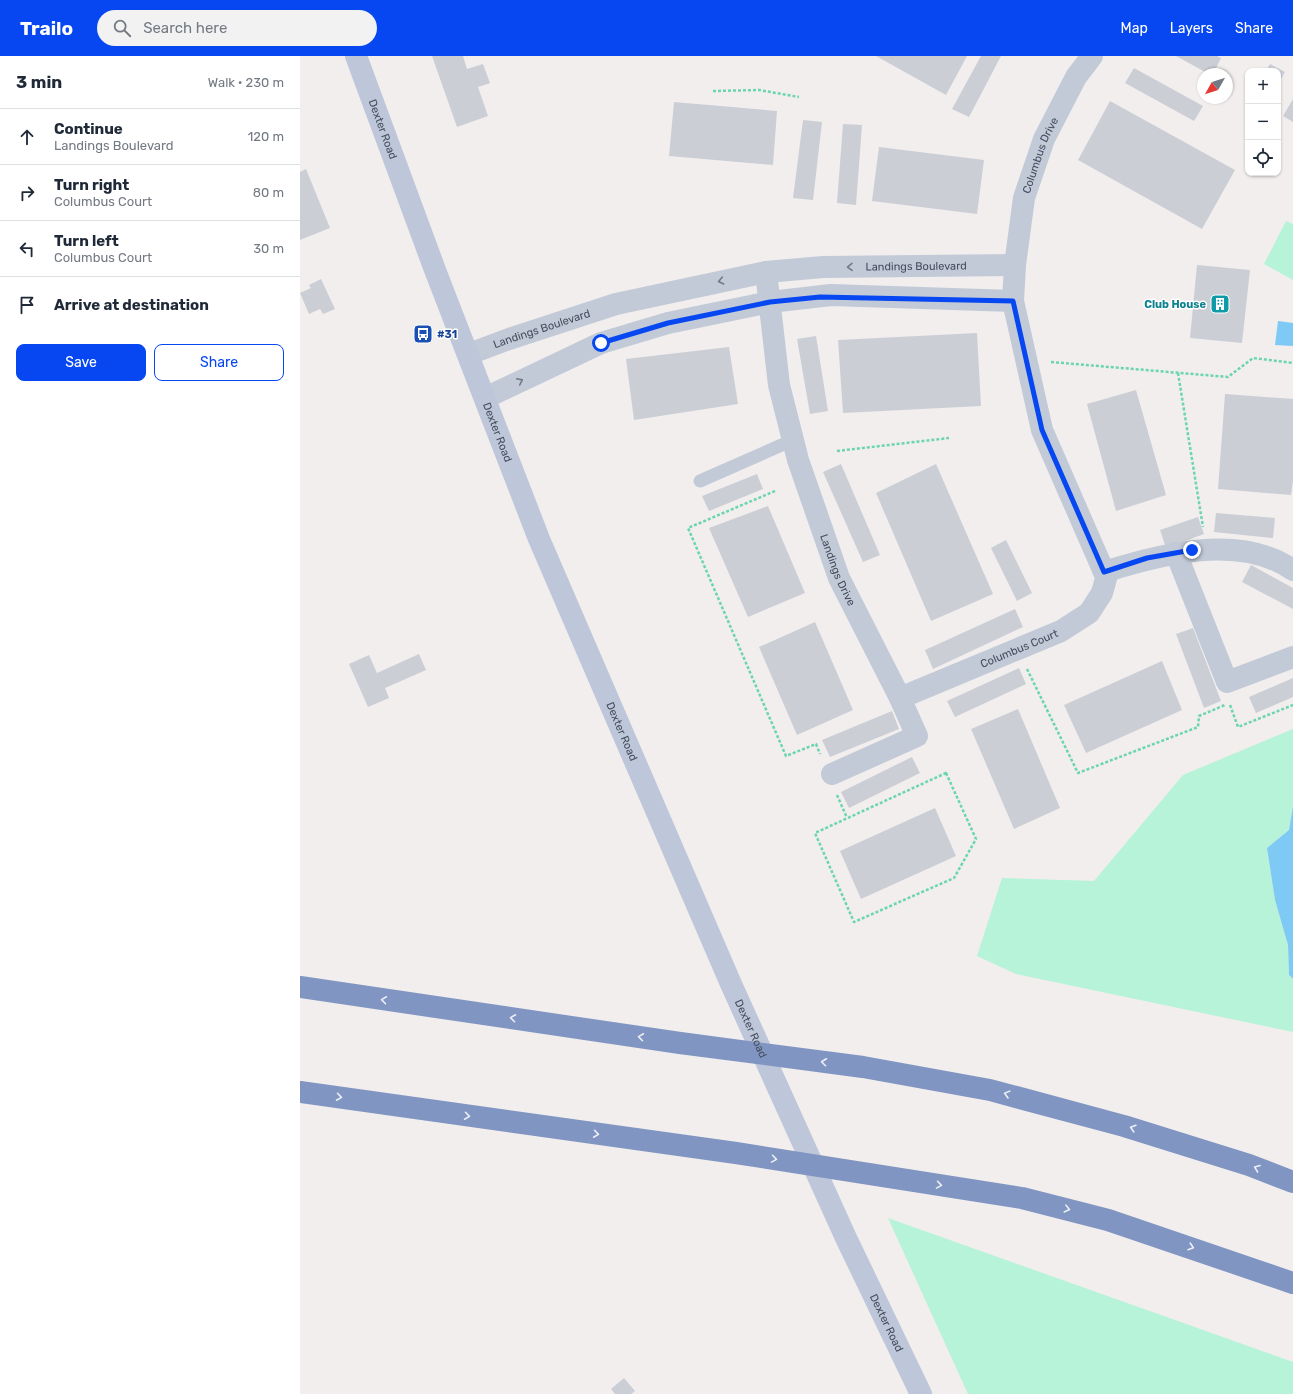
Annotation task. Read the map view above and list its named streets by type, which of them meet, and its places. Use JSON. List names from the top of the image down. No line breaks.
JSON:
{"streets":{"main road":["Dexter Road"],"street":["Columbus Drive","Landings Boulevard","Landings Drive","Columbus Court"]},"crossings":[["Dexter Road","Landings Boulevard"],["Columbus Drive","Landings Boulevard"],["Columbus Drive","Columbus Court"],["Landings Boulevard","Columbus Court"],["Landings Drive","Columbus Court"]],"places":{"building":["Club House"],"bus stop":["#31"]},"north":"bottom left","page":{"header":"Trailo","search":"Search here","nav":["Map","Layers","Share"],"heading":["3 min","Walk · 230 m"],"map_buttons":["+","−"],"list":[["Continue","Landings Boulevard","120 m"],["Turn right","Columbus Court","80 m"],["Turn left","Columbus Court","30 m"],"Arrive at destination"],"buttons":["Save","Share"]}}
